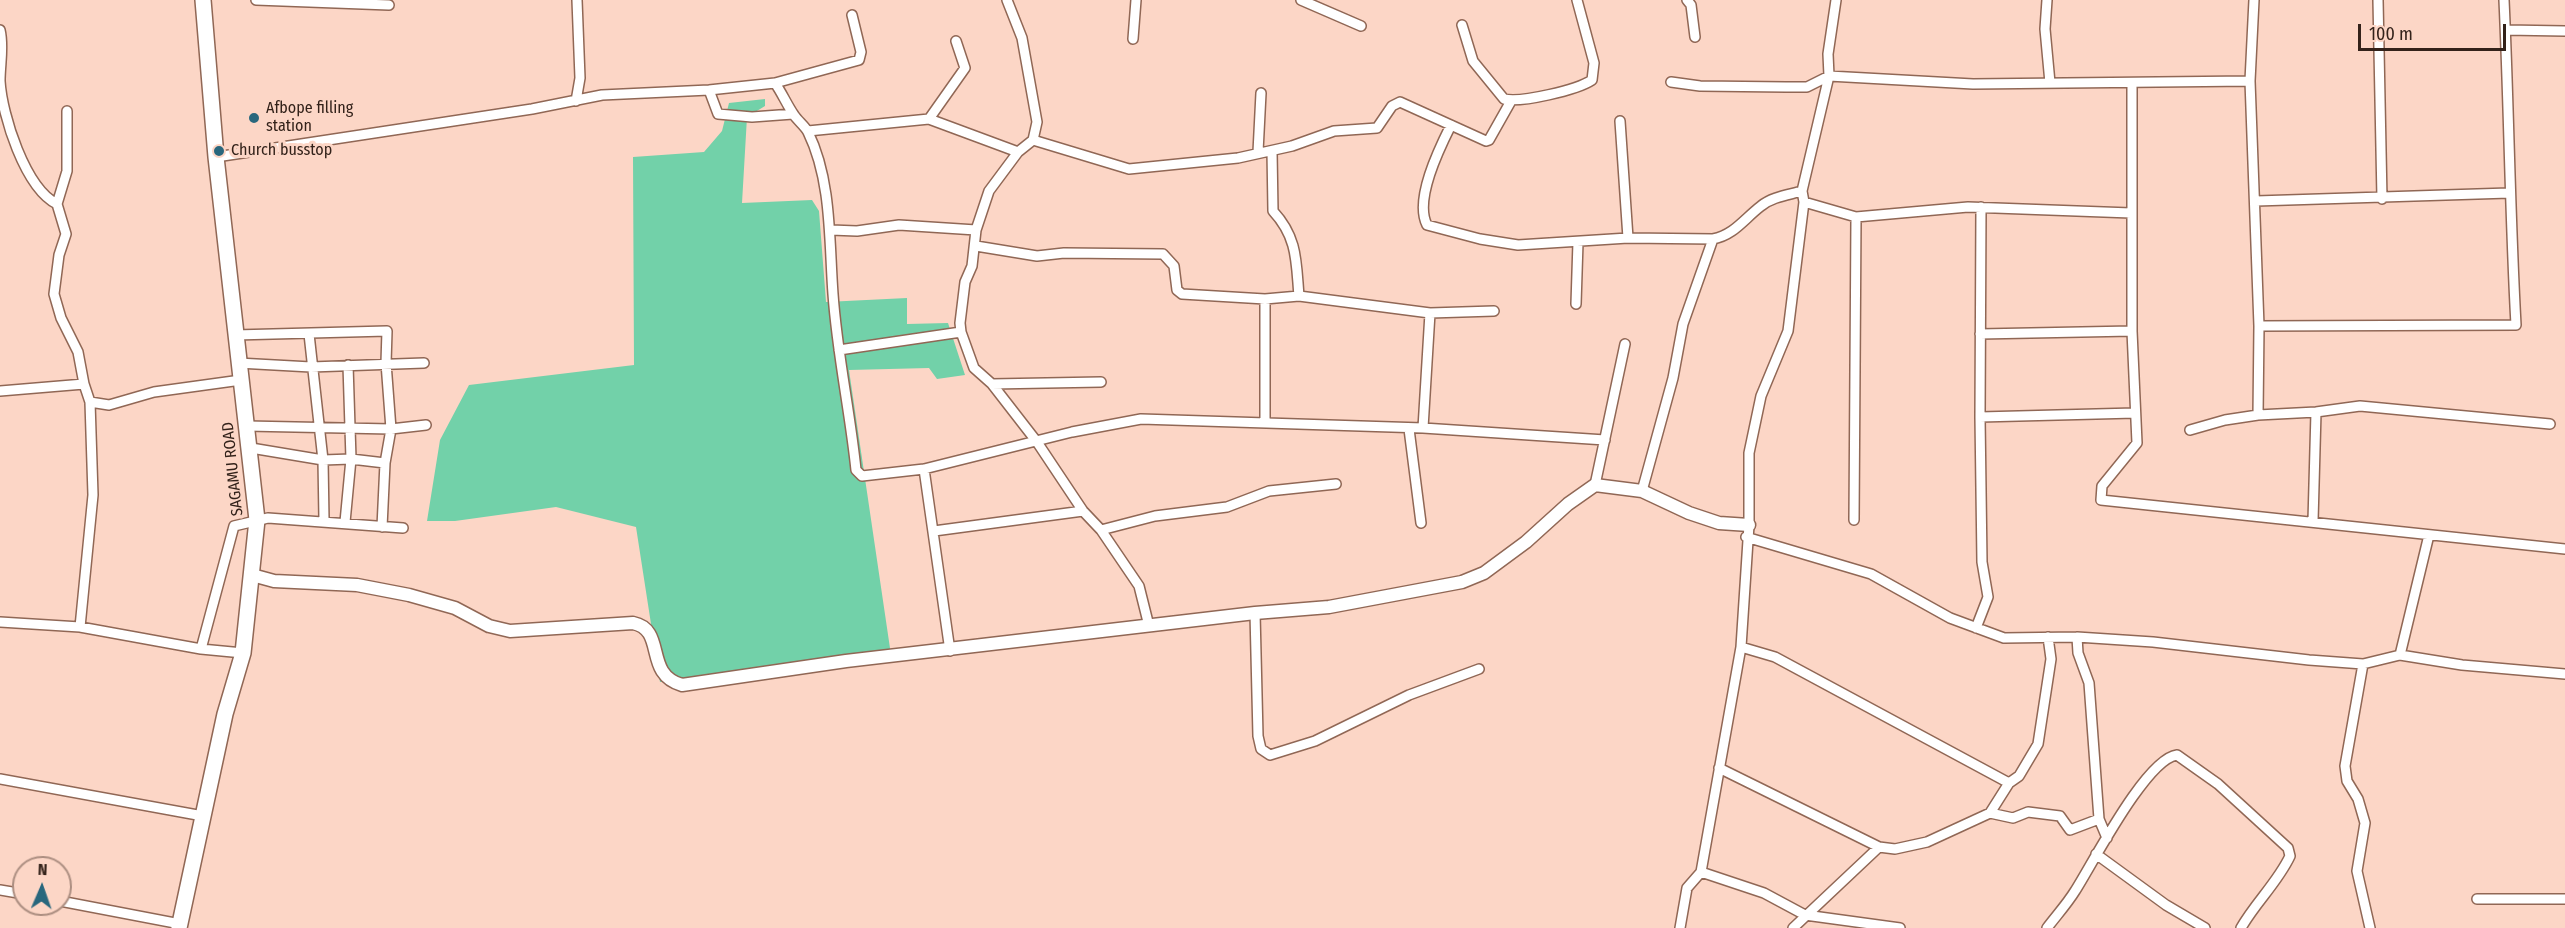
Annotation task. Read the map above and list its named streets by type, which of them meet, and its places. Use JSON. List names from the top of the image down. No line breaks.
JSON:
{"streets":{"highway":["SAGAMU ROAD"]},"places":["Afbope filling station","Church busstop"],"scale_bar":"100 m","north":"top"}
